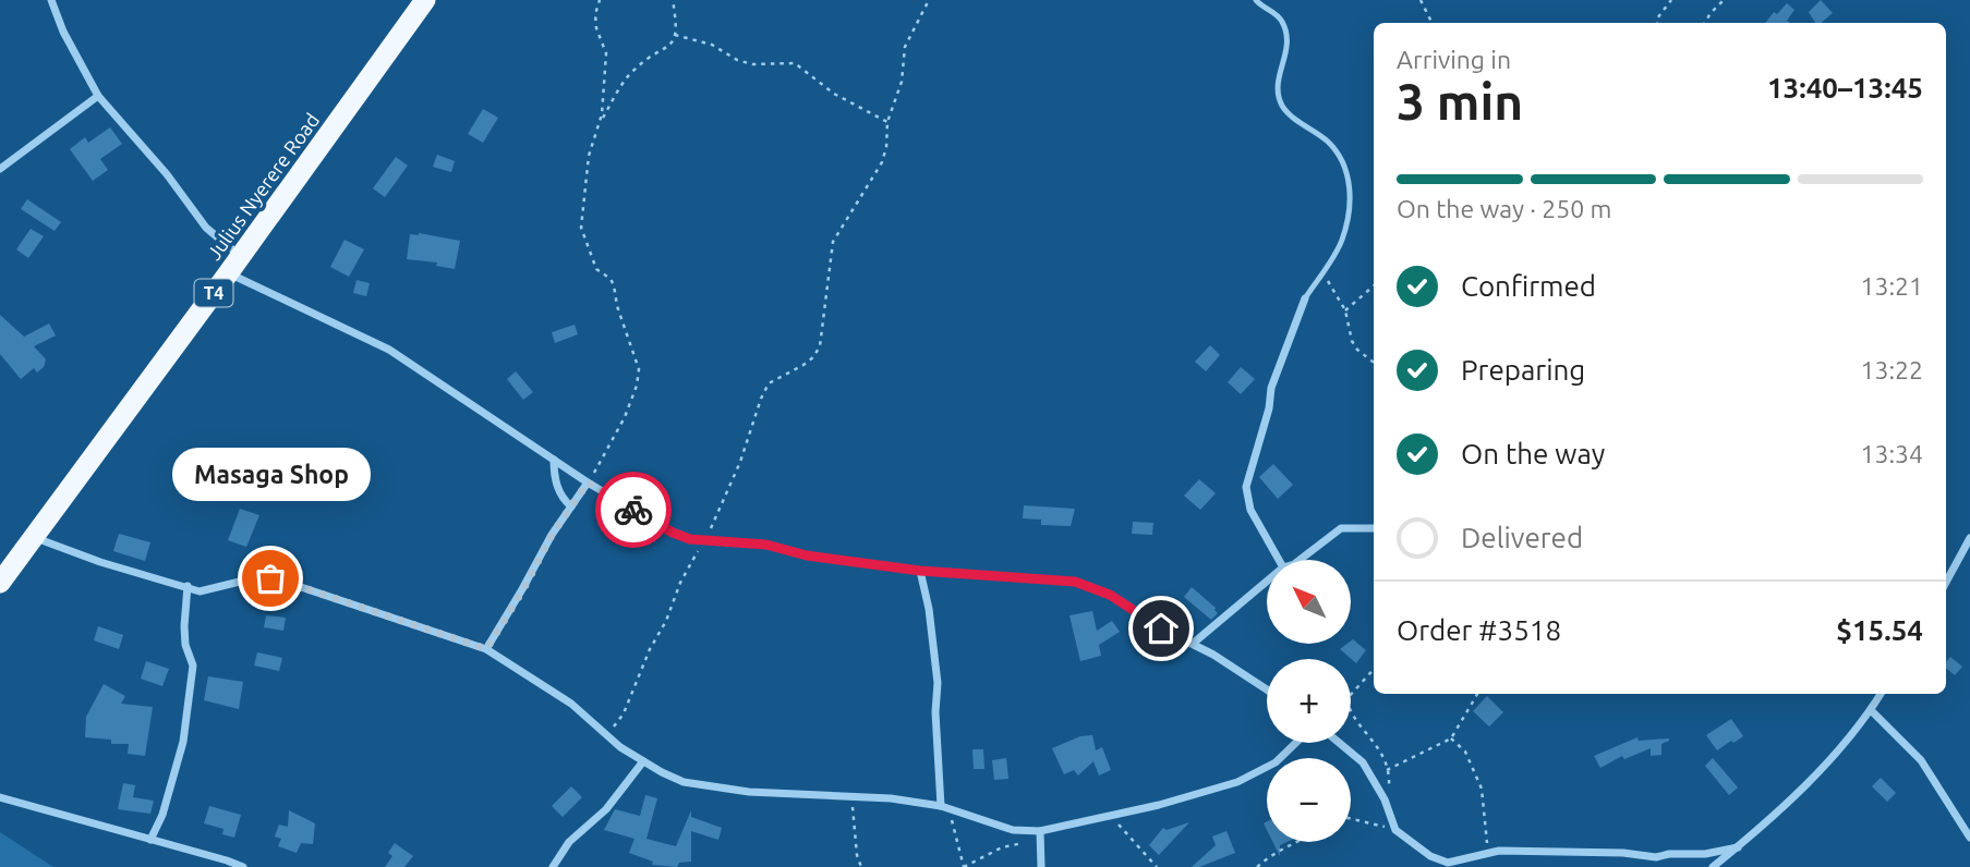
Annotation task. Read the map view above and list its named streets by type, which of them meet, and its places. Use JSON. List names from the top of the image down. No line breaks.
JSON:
{"streets":{"highway":["Julius Nyerere Road","T4"]},"places":["Masaga Shop"],"north":"top left","page":{"heading":["3 min","Arriving in","13:40–13:45"],"panel":["Order #3518","$15.54"],"bar":"On the way · 250 m","list":[["Confirmed","13:21"],["Preparing","13:22"],["On the way","13:34"],"Delivered"],"bubble":"Masaga Shop","map_buttons":["+","−"]}}
